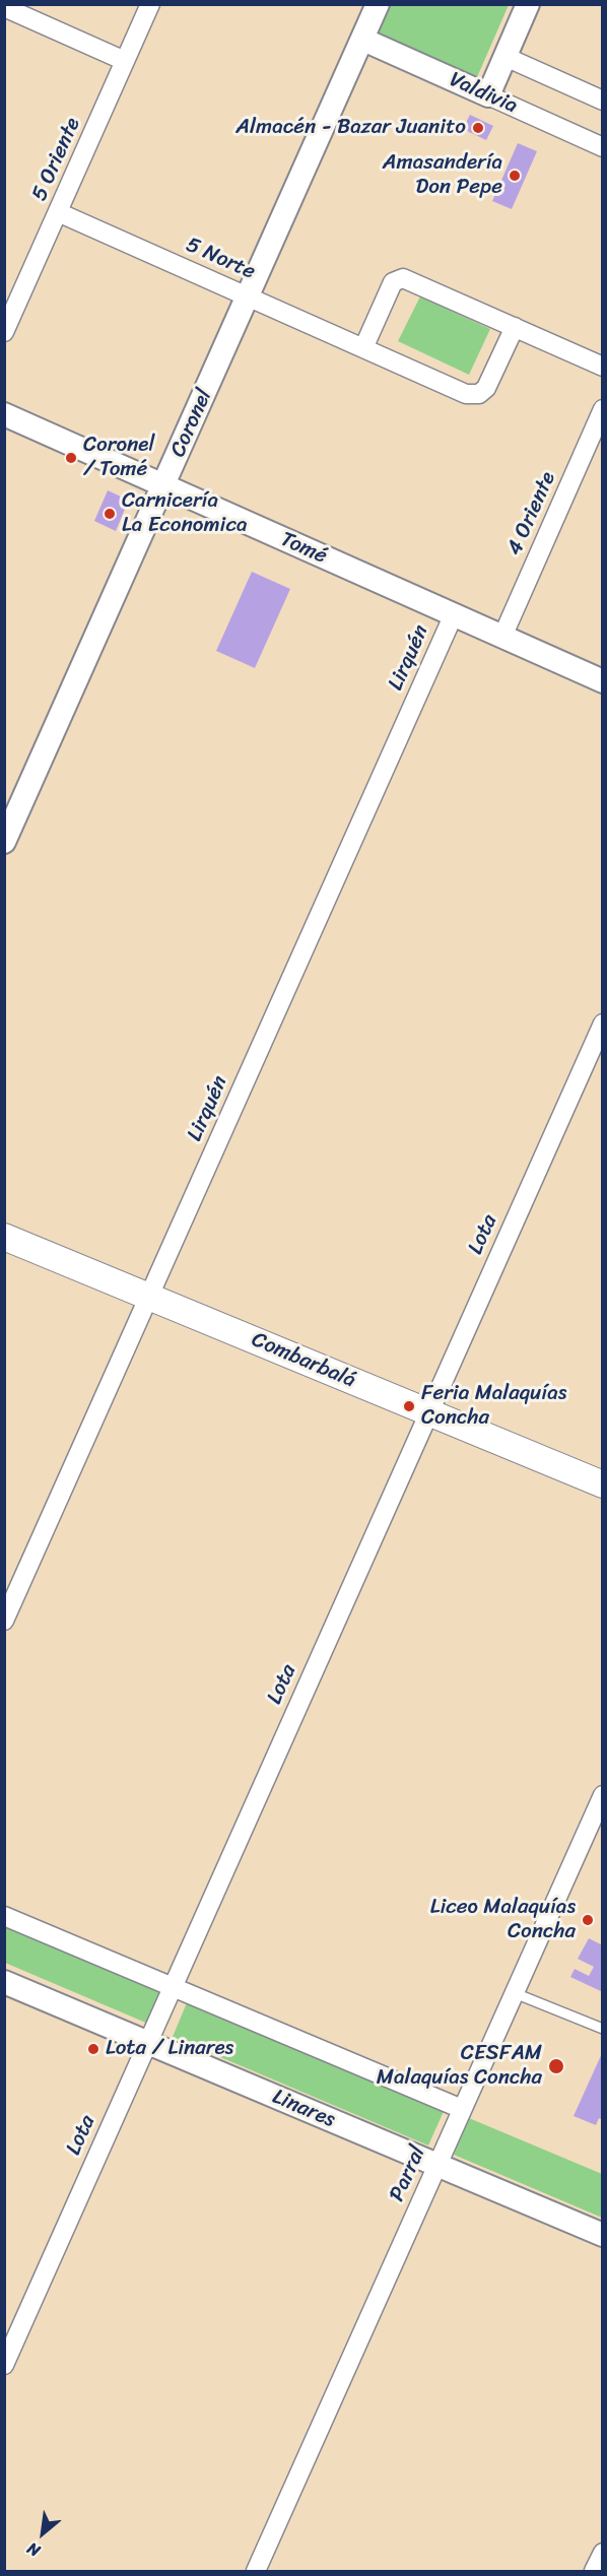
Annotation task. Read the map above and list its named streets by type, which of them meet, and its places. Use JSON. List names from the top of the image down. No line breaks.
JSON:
{"streets":{"main road":["Combarbalá"],"street":["Valdivia","5 Oriente","5 Norte","Coronel","4 Oriente","Tomé","Lirquén","Lota","Linares","Parral"]},"crossings":[["Valdivia","Coronel"],["5 Oriente","5 Norte"],["5 Norte","Coronel"],["Coronel","Tomé"],["4 Oriente","Tomé"],["Tomé","Lirquén"],["Lirquén","Combarbalá"],["Lota","Combarbalá"],["Lota","Linares"],["Linares","Parral"]],"places":["Almacén - Bazar Juanito","Amasandería Don Pepe","Coronel / Tomé","Carnicería La Economica","Feria Malaquías Concha","Liceo Malaquías Concha","Lota / Linares","CESFAM Malaquías Concha"],"north":"bottom left"}
